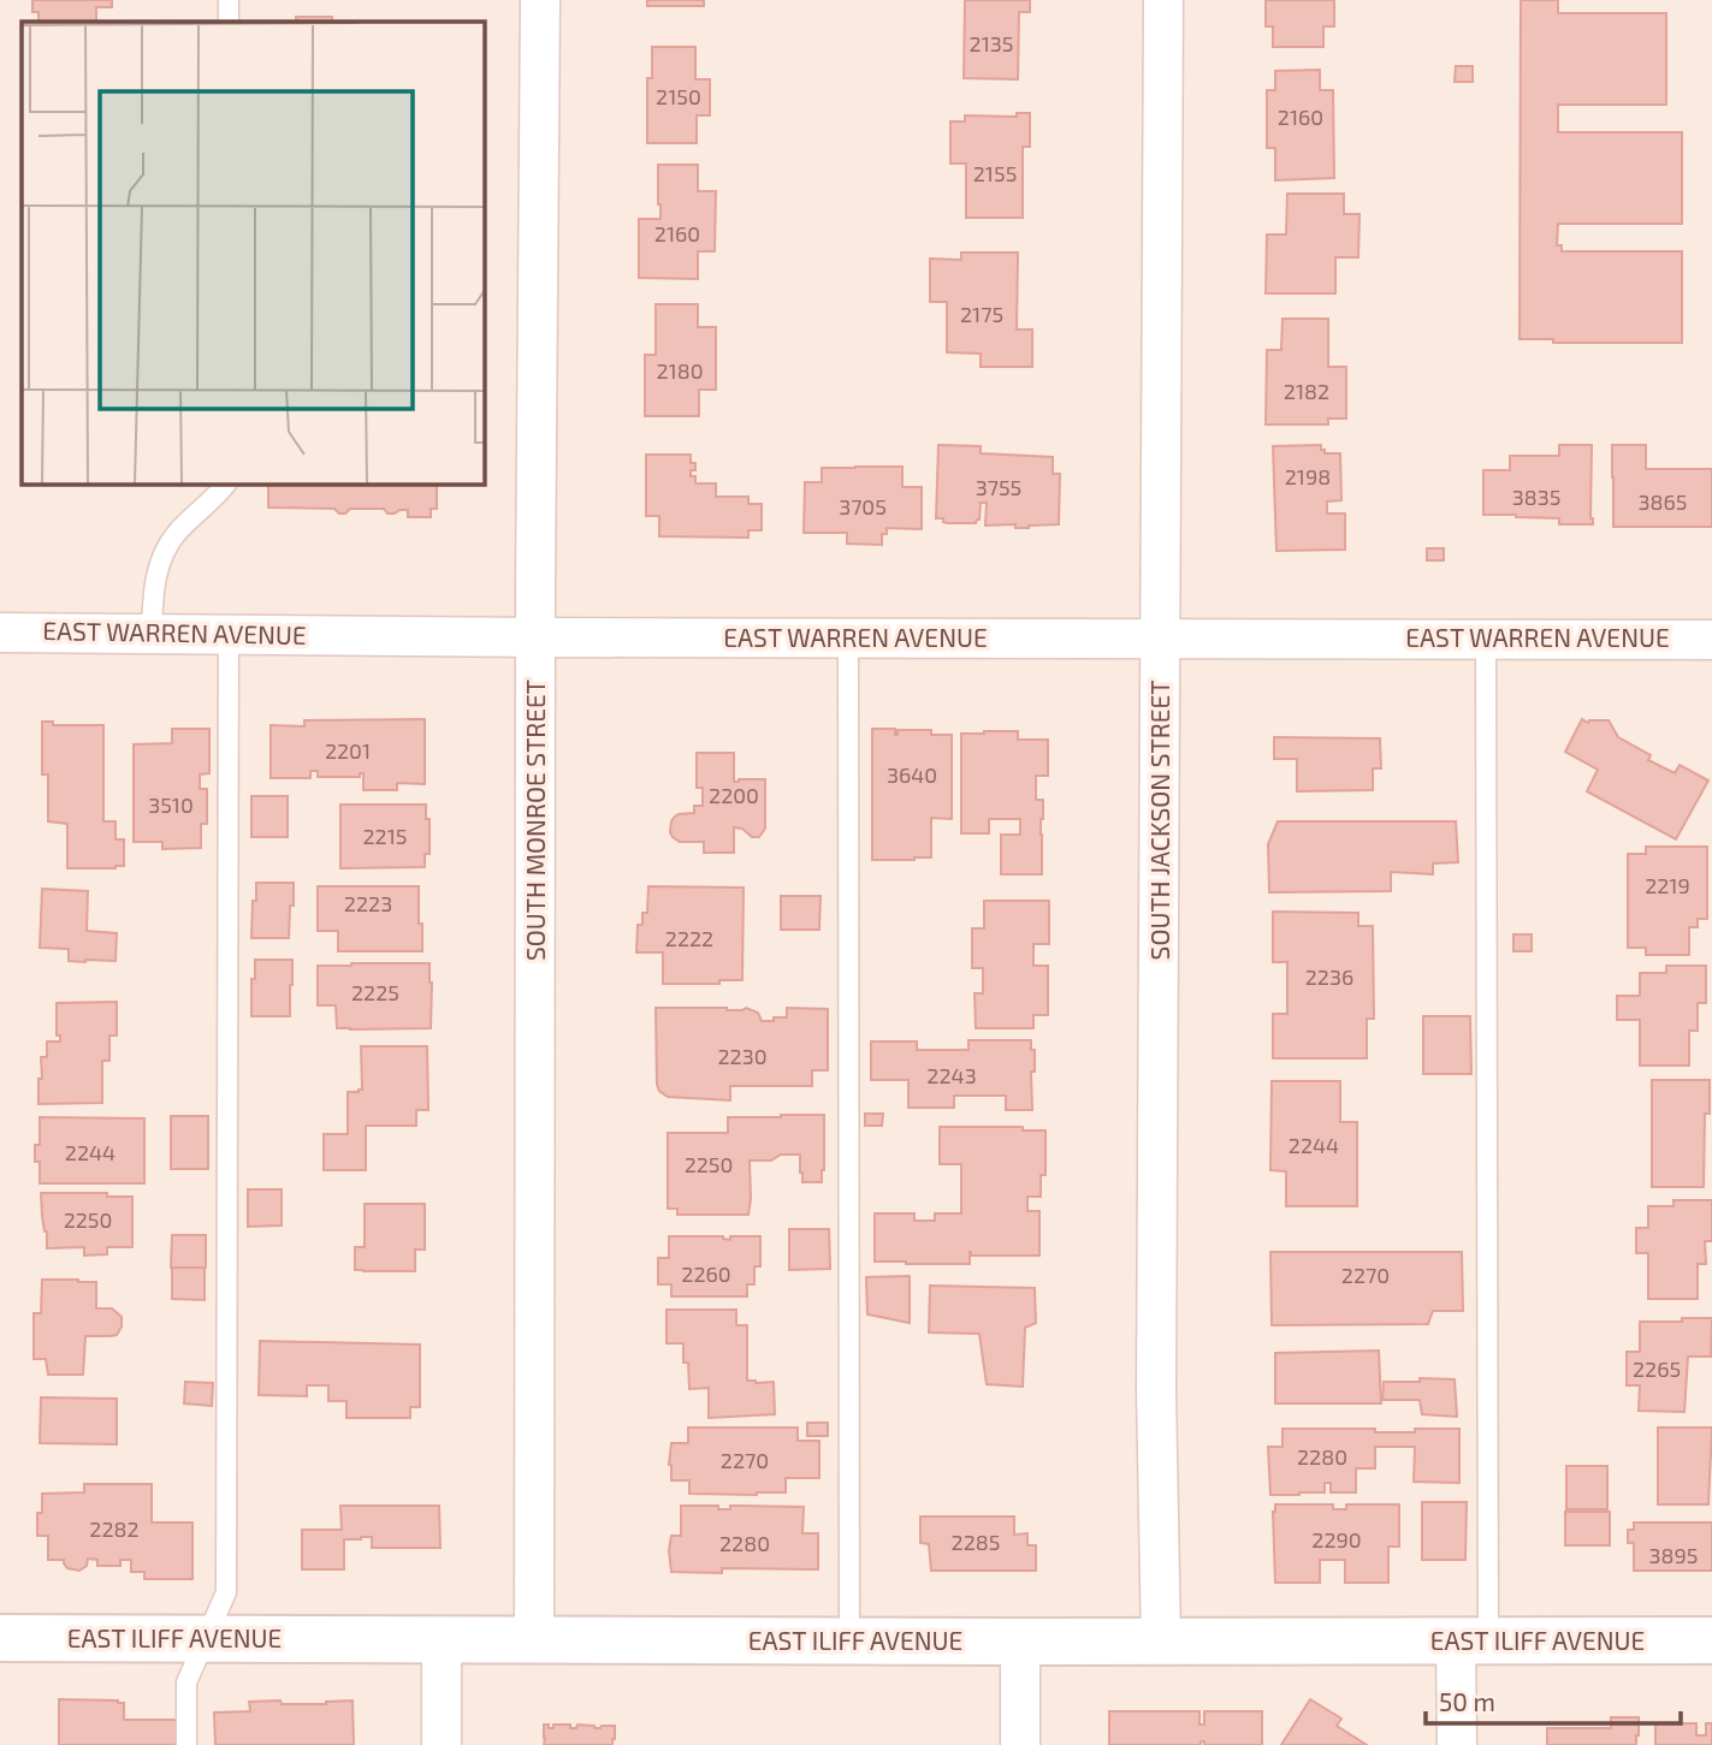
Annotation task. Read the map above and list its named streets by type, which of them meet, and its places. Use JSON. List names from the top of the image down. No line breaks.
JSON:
{"streets":{"street":["EAST WARREN AVENUE","SOUTH MONROE STREET","SOUTH JACKSON STREET","EAST ILIFF AVENUE"]},"crossings":[["EAST WARREN AVENUE","SOUTH MONROE STREET"],["EAST WARREN AVENUE","SOUTH JACKSON STREET"],["SOUTH MONROE STREET","EAST ILIFF AVENUE"],["SOUTH JACKSON STREET","EAST ILIFF AVENUE"]],"house_numbers":["2135","2150","2160","2155","2160","2175","2180","2182","2198","3755","3835","3865","3705","2201","3640","2200","3510","2215","2219","2223","2222","2236","2225","2230","2243","2244","2244","2250","2250","2260","2270","2265","2280","2270","2282","2290","2285","2280","3895"],"scale_bar":"50 m"}
